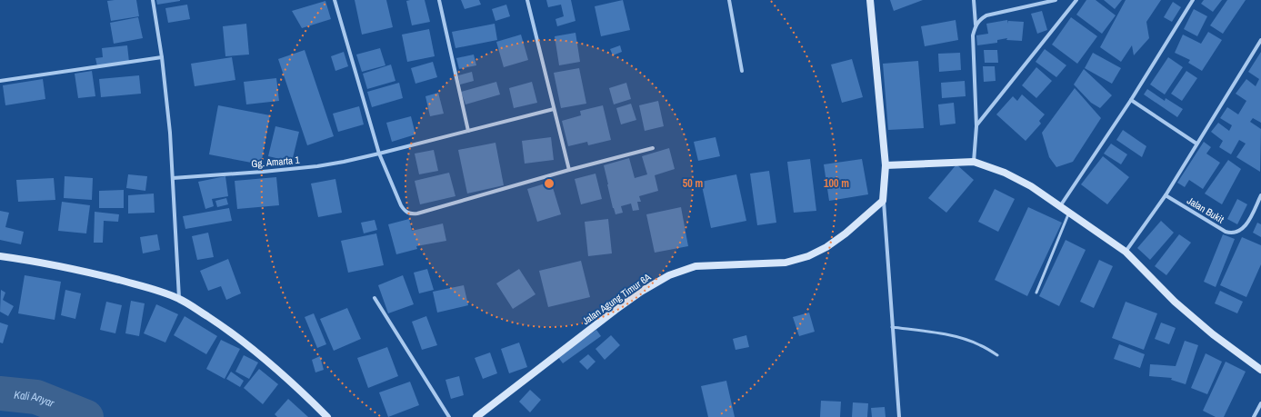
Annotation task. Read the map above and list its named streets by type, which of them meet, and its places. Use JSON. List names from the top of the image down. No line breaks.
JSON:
{"streets":{"street":["Gg. Amarta 1","Jalan Bukit","Jalan Agung Timur 6A"]},"water":["Kali Anyar"],"rings":["50 m","100 m"]}
